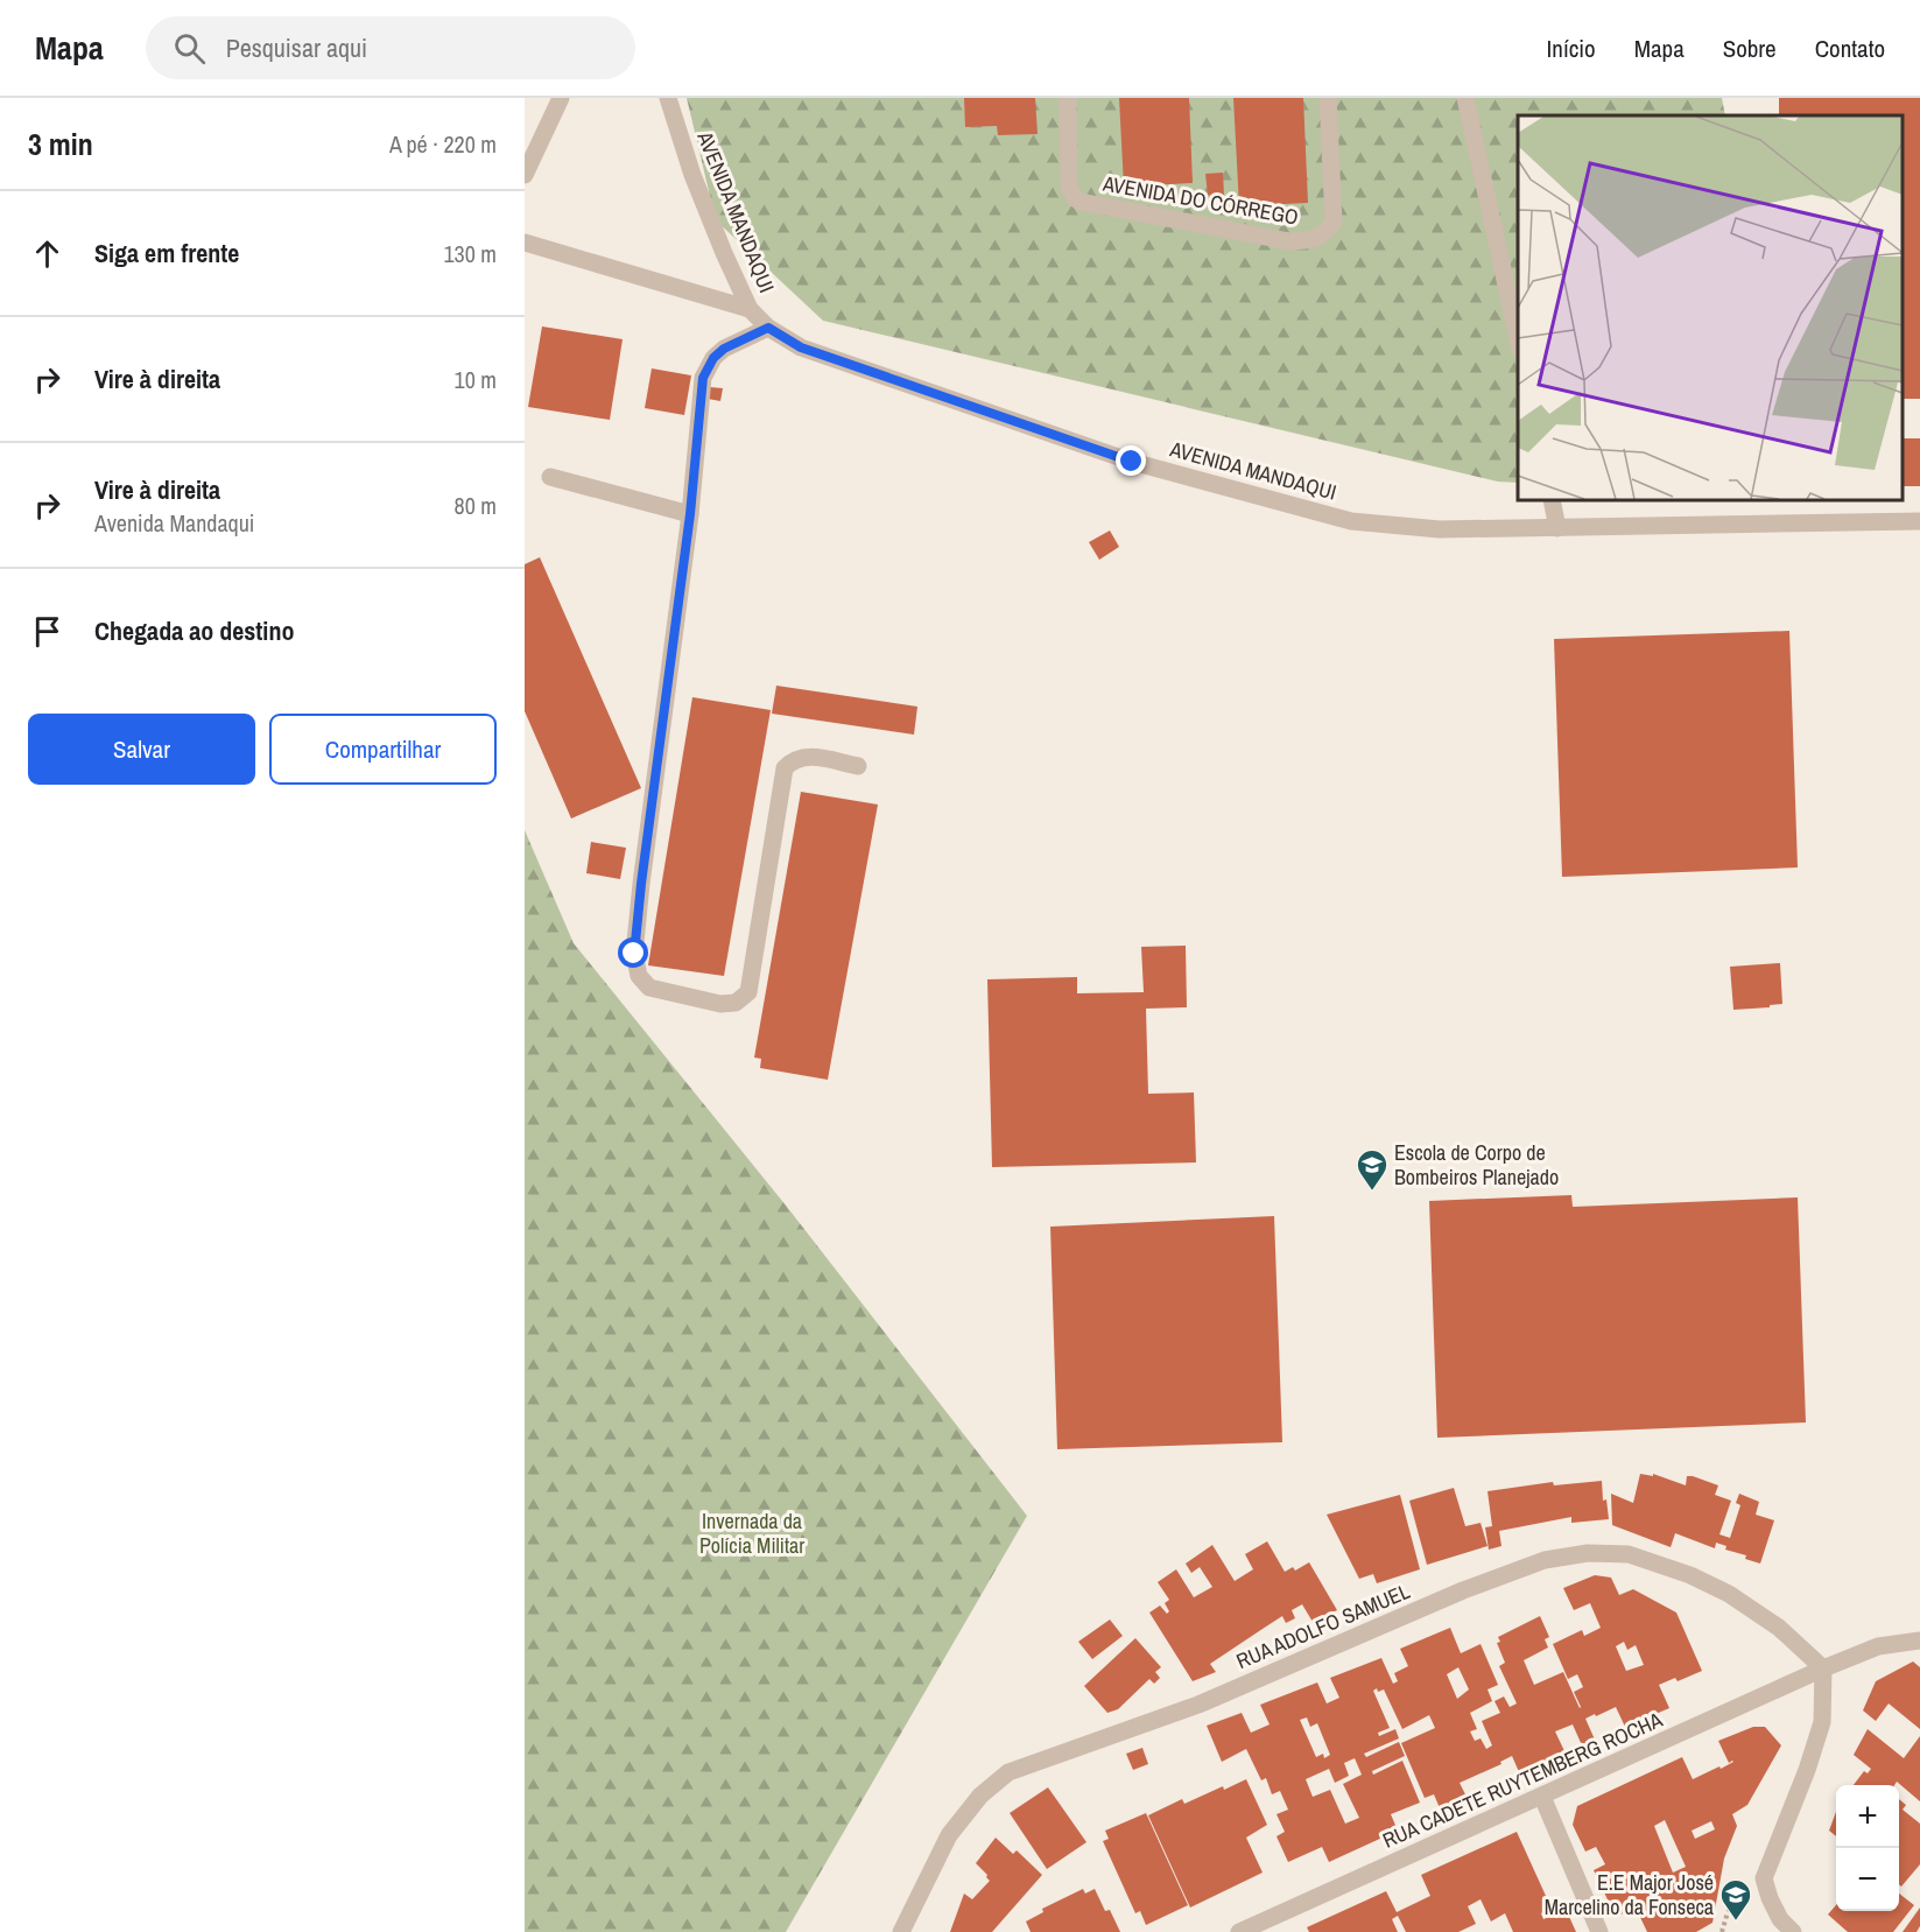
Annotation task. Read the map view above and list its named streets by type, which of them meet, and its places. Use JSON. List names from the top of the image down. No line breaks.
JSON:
{"streets":{"street":["AVENIDA DO CÓRREGO","AVENIDA MANDAQUI","RUA ADOLFO SAMUEL","RUA CADETE RUYTEMBERG ROCHA"]},"crossings":[["RUA ADOLFO SAMUEL","RUA CADETE RUYTEMBERG ROCHA"]],"parks":["Invernada da Polícia Militar"],"places":{"school or university":["Escola de Corpo de Bombeiros Planejado","E.E Major José Marcelino da Fonseca"]},"page":{"header":"Mapa","search":"Pesquisar aqui","nav":["Início","Mapa","Sobre","Contato"],"heading":["3 min","A pé · 220 m"],"list":[["Siga em frente","130 m"],["Vire à direita","10 m"],["Vire à direita","Avenida Mandaqui","80 m"],"Chegada ao destino"],"buttons":["Salvar","Compartilhar"],"map_buttons":["+","−"]}}
